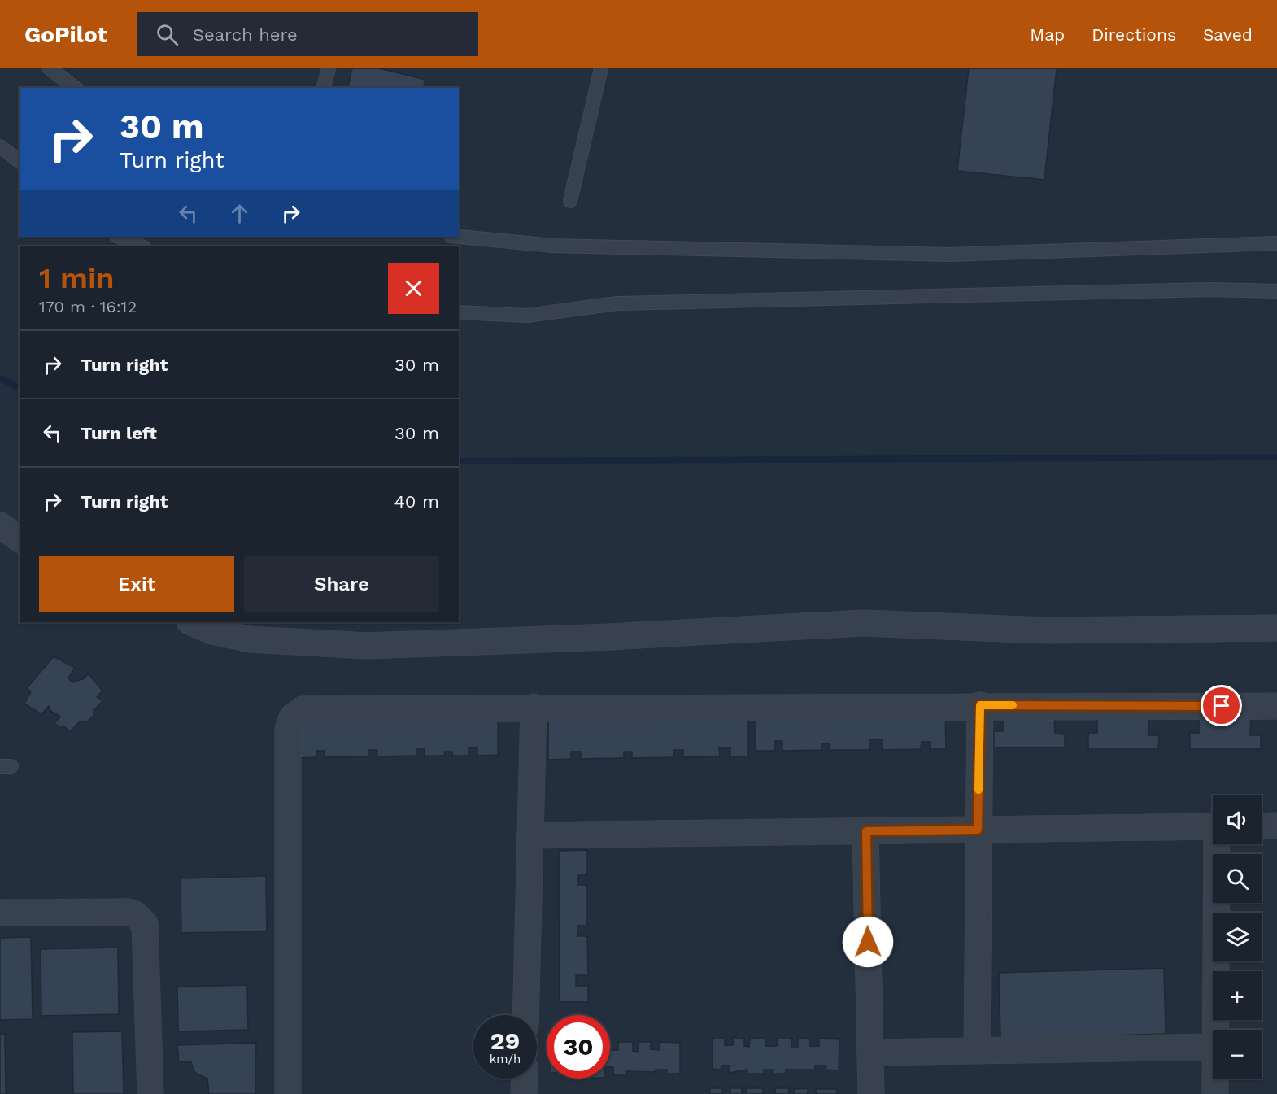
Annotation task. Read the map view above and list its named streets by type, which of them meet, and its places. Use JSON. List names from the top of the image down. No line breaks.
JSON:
{"page":{"header":"GoPilot","search":"Search here","nav":["Map","Directions","Saved"],"turn":["30 m","Turn right"],"heading":["1 min","170 m · 16:12"],"list":[{"name":"Turn right","value":"30 m"},{"name":"Turn left","value":"30 m"},{"name":"Turn right","value":"40 m"}],"buttons":["Exit","Share"],"map_buttons":["+","−"],"speed":"29 km/h","limit":"30"}}
